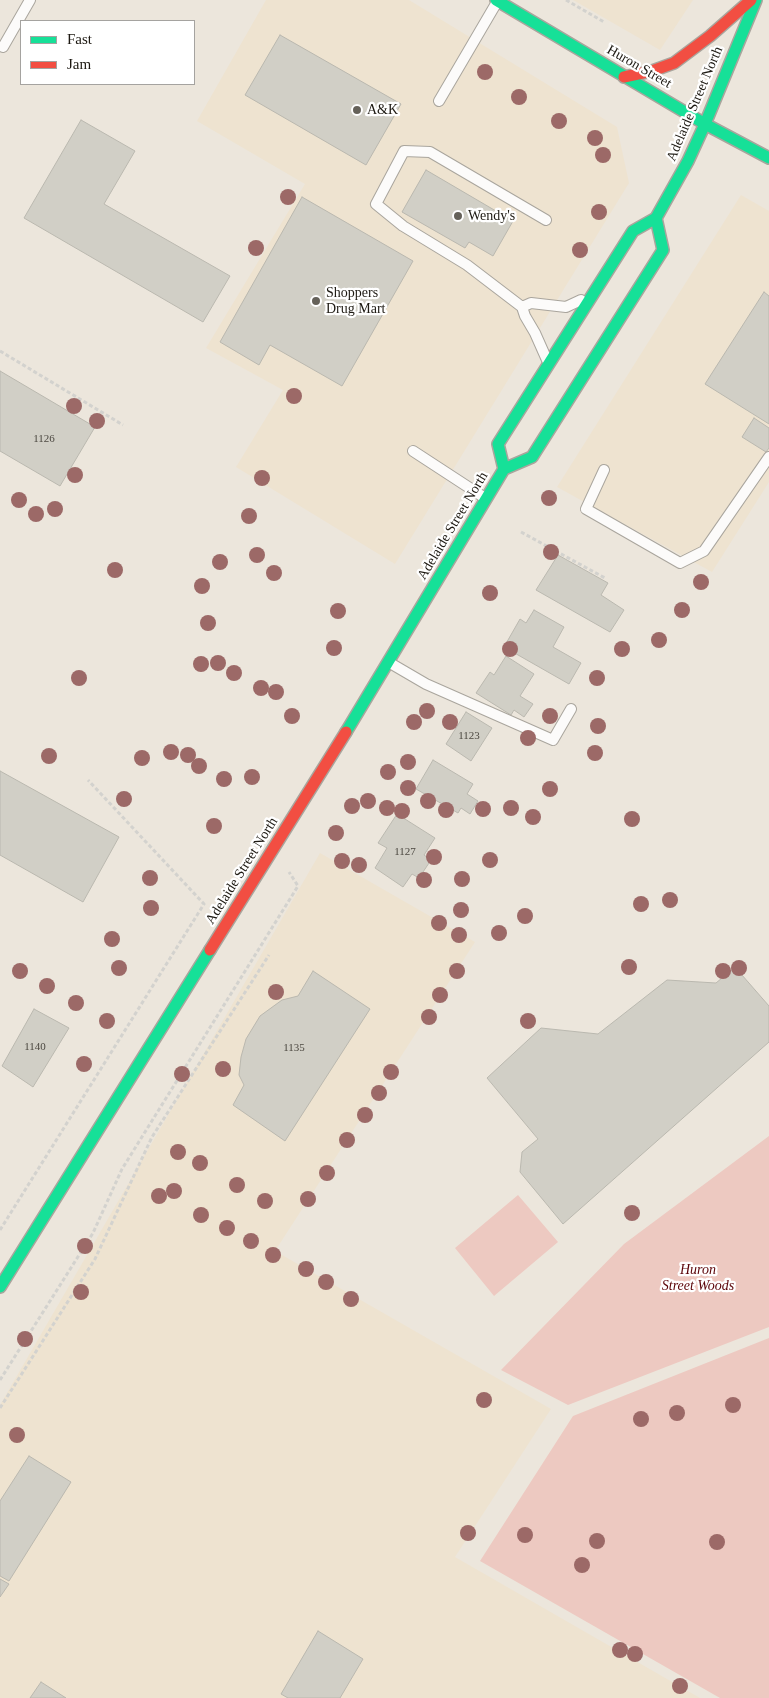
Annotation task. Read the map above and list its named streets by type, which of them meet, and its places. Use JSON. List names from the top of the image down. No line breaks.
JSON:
{"streets":{"main road":["Huron Street","Adelaide Street North"]},"crossings":[["Huron Street","Adelaide Street North"]],"parks":["Huron Street Woods"],"places":["A&K","Wendy's","Shoppers Drug Mart"],"house_numbers":["1126","1123","1127","1140","1135"],"legend":["Fast","Jam"]}
